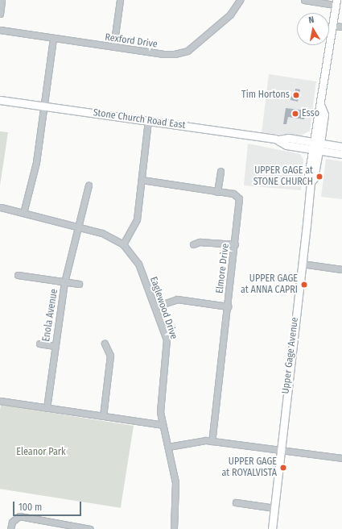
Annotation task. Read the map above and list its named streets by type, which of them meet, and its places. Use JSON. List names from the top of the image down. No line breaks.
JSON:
{"streets":{"main road":["Stone Church Road East","Upper Gage Avenue"],"street":["Rexford Drive","Elmore Drive","Eaglewood Drive","Enola Avenue"]},"crossings":[["Stone Church Road East","Upper Gage Avenue"],["Eaglewood Drive","Enola Avenue"]],"parks":["Eleanor Park"],"places":["Tim Hortons","Esso","UPPER GAGE at STONE CHURCH","UPPER GAGE at ANNA CAPRI","UPPER GAGE at ROYALVISTA"],"scale_bar":"100 m","north":"top"}
